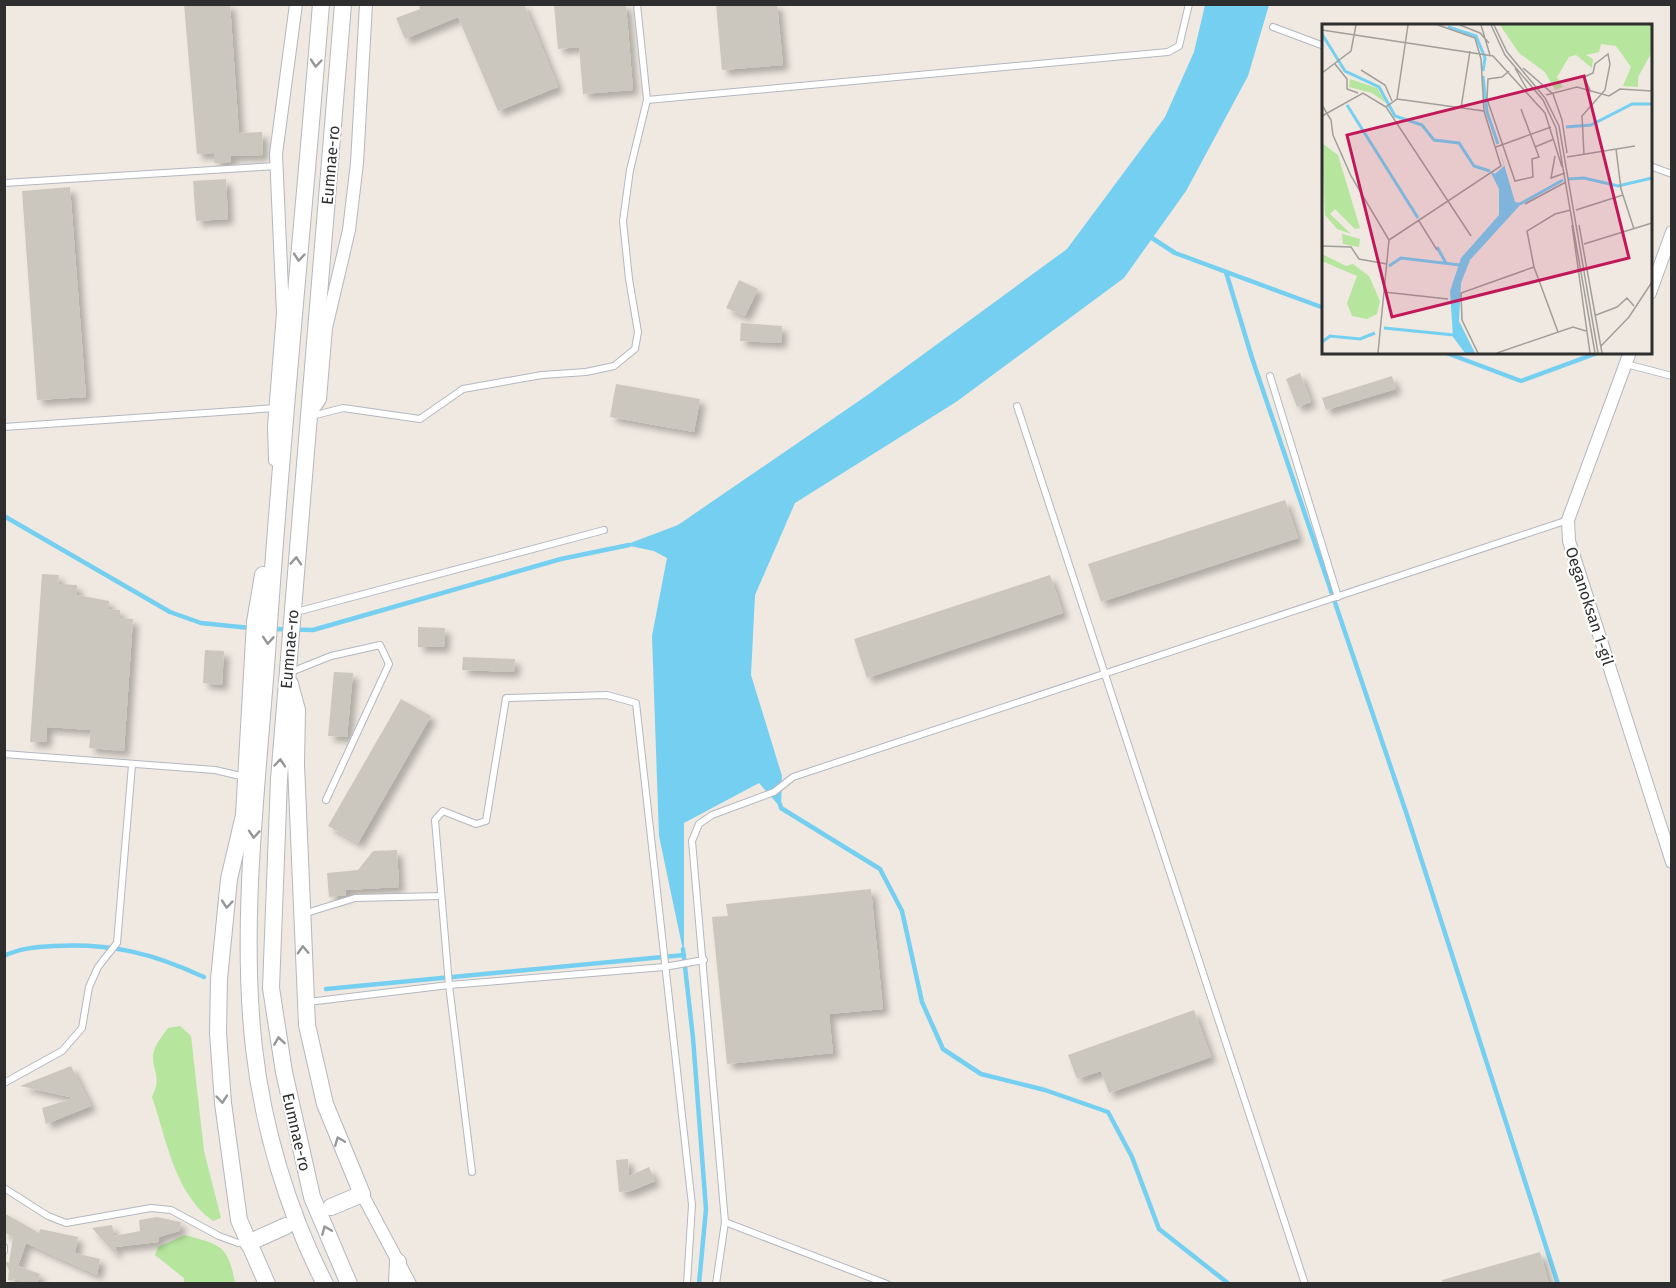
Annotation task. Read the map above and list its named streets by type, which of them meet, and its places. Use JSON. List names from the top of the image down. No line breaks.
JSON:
{"streets":{"street":["Eumnae-ro","Oeganoksan 1-gil"]}}
